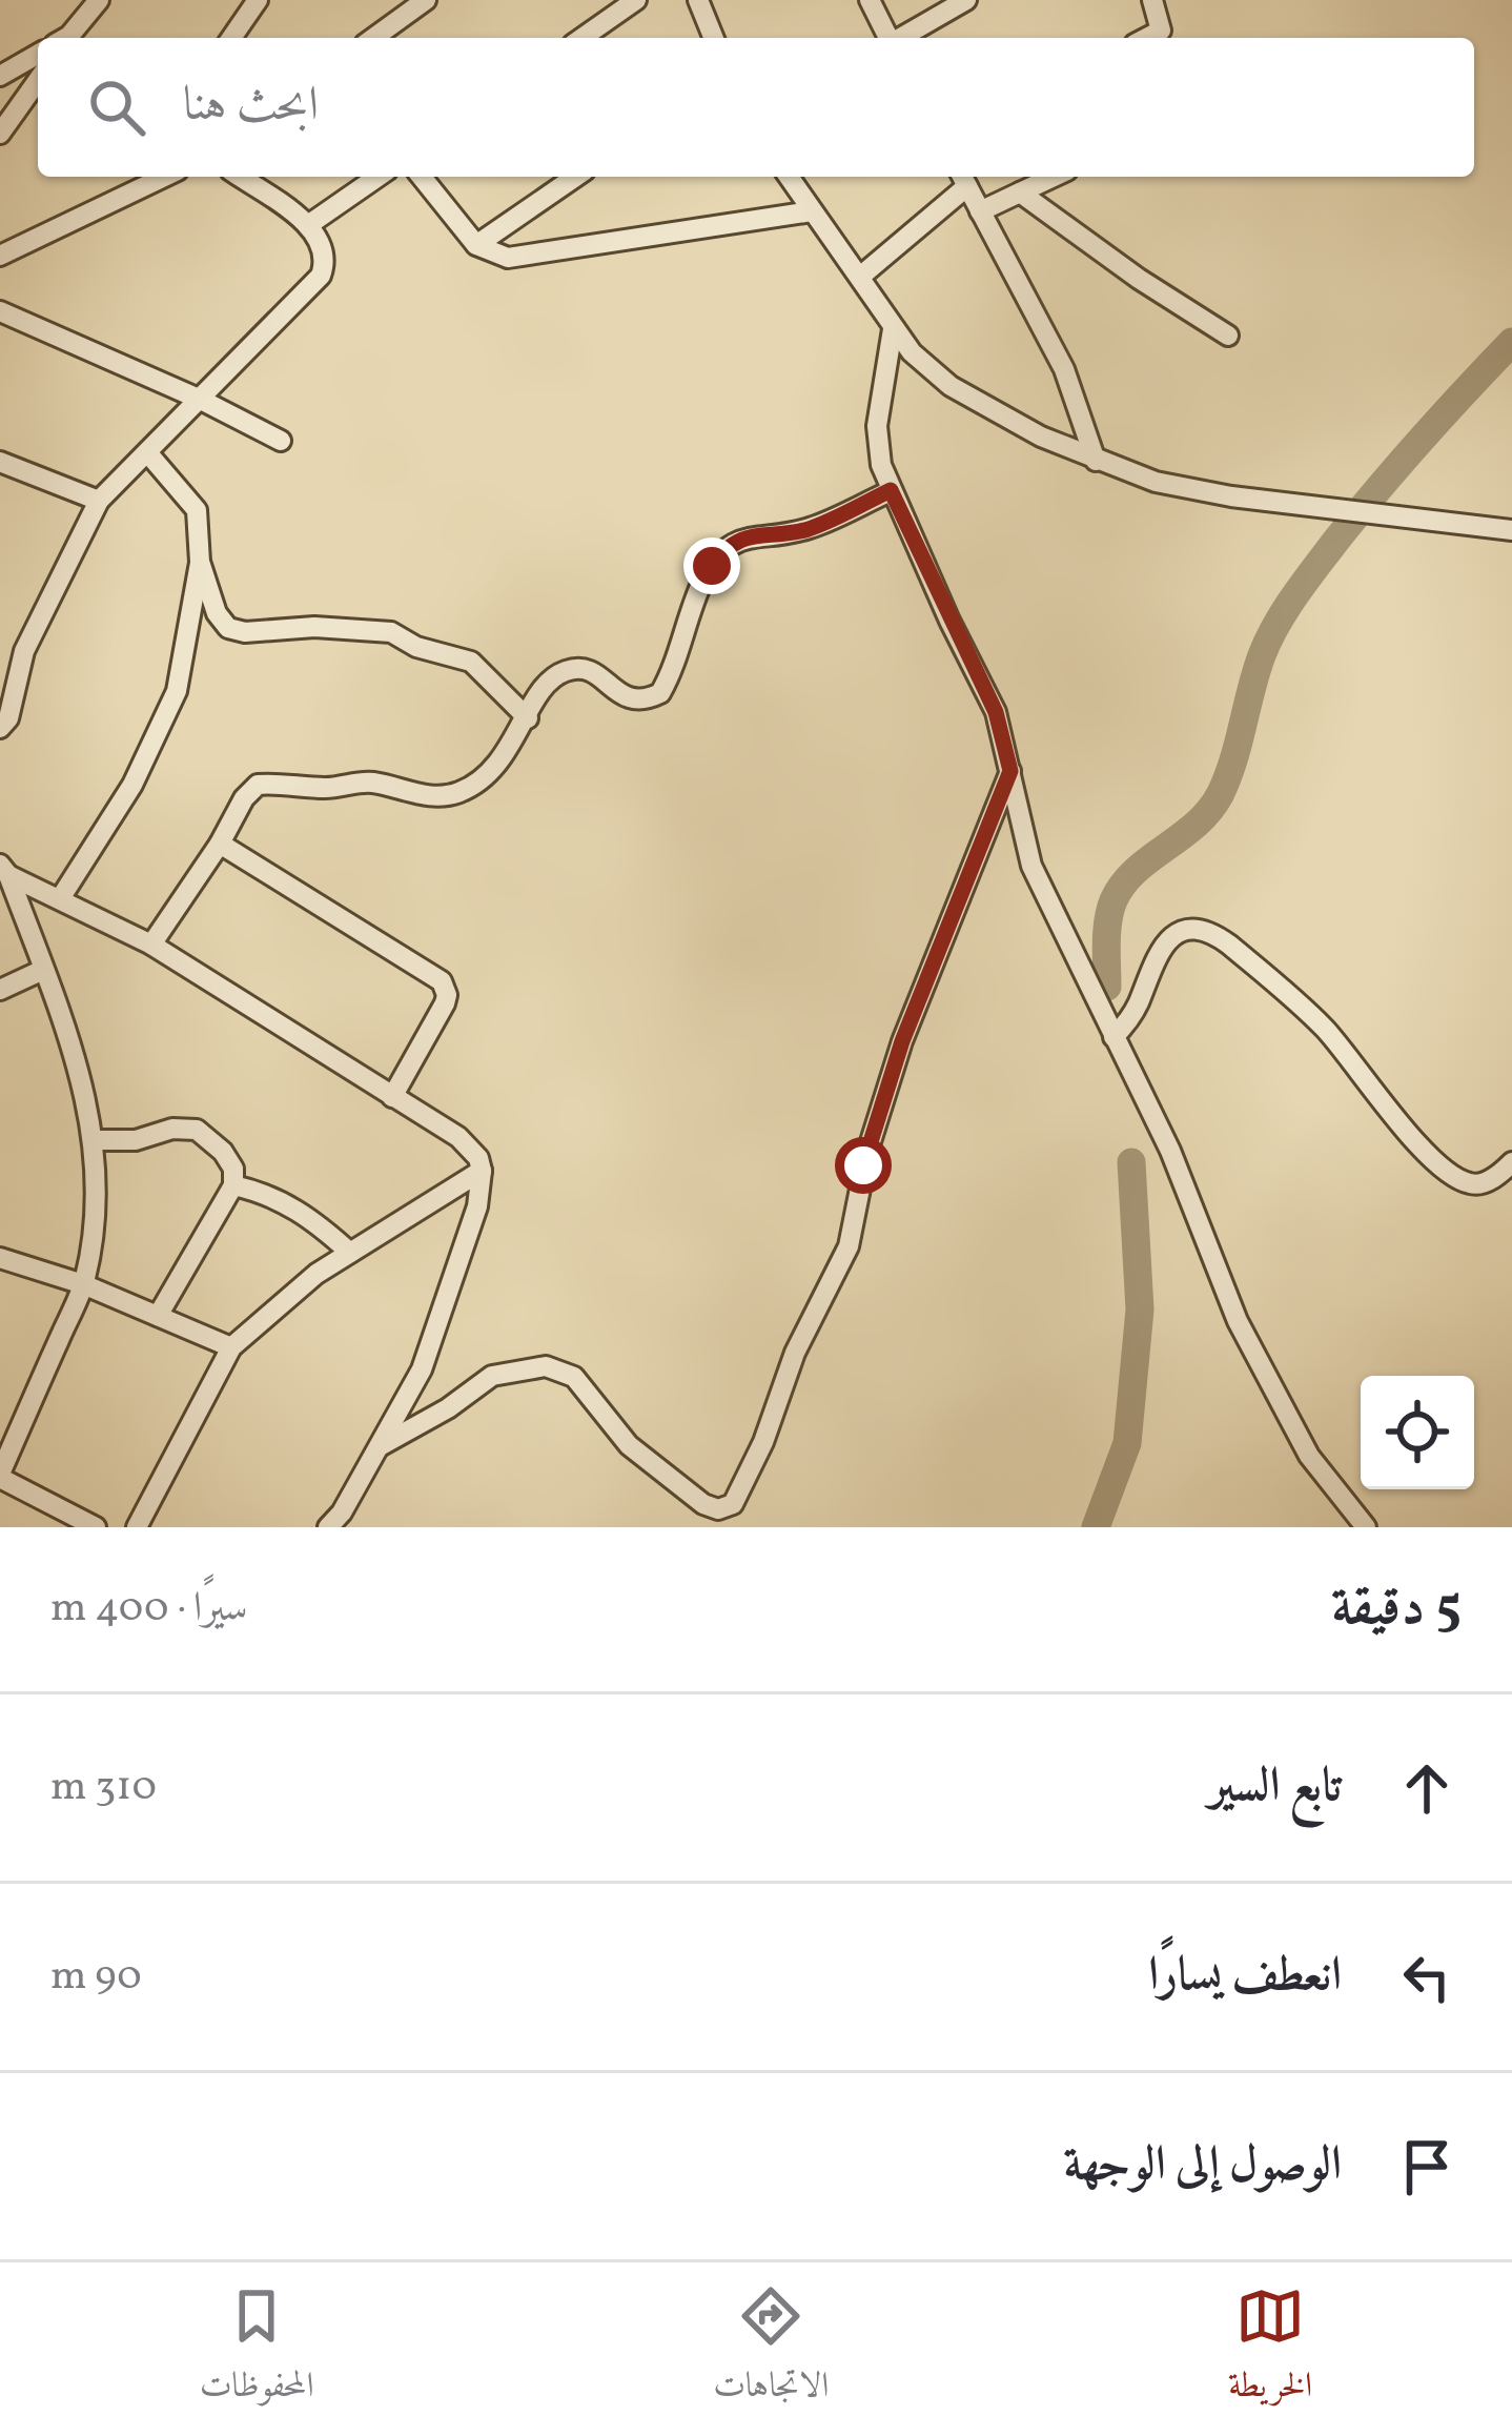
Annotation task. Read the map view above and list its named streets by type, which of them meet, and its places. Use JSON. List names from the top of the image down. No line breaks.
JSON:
{"page":{"search":"ابحث هنا","heading":["5 دقيقة","سيرًا · 400 m"],"list":[["تابع السير","310 m"],["انعطف يسارًا","90 m"],"الوصول إلى الوجهة"],"nav":["الخريطة","الاتجاهات","المحفوظات"]}}
